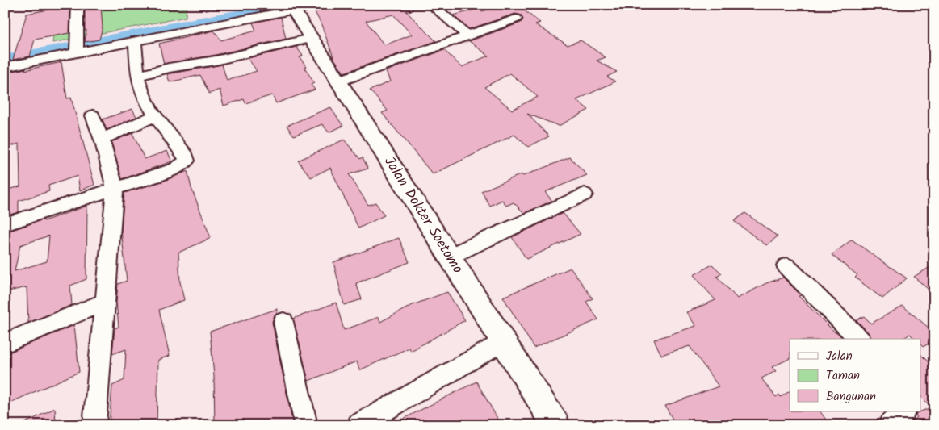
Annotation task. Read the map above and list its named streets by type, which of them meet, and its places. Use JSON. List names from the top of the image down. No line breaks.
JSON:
{"streets":{"street":["Jalan Dokter Soetomo"]},"legend":["Jalan","Taman","Bangunan"]}
